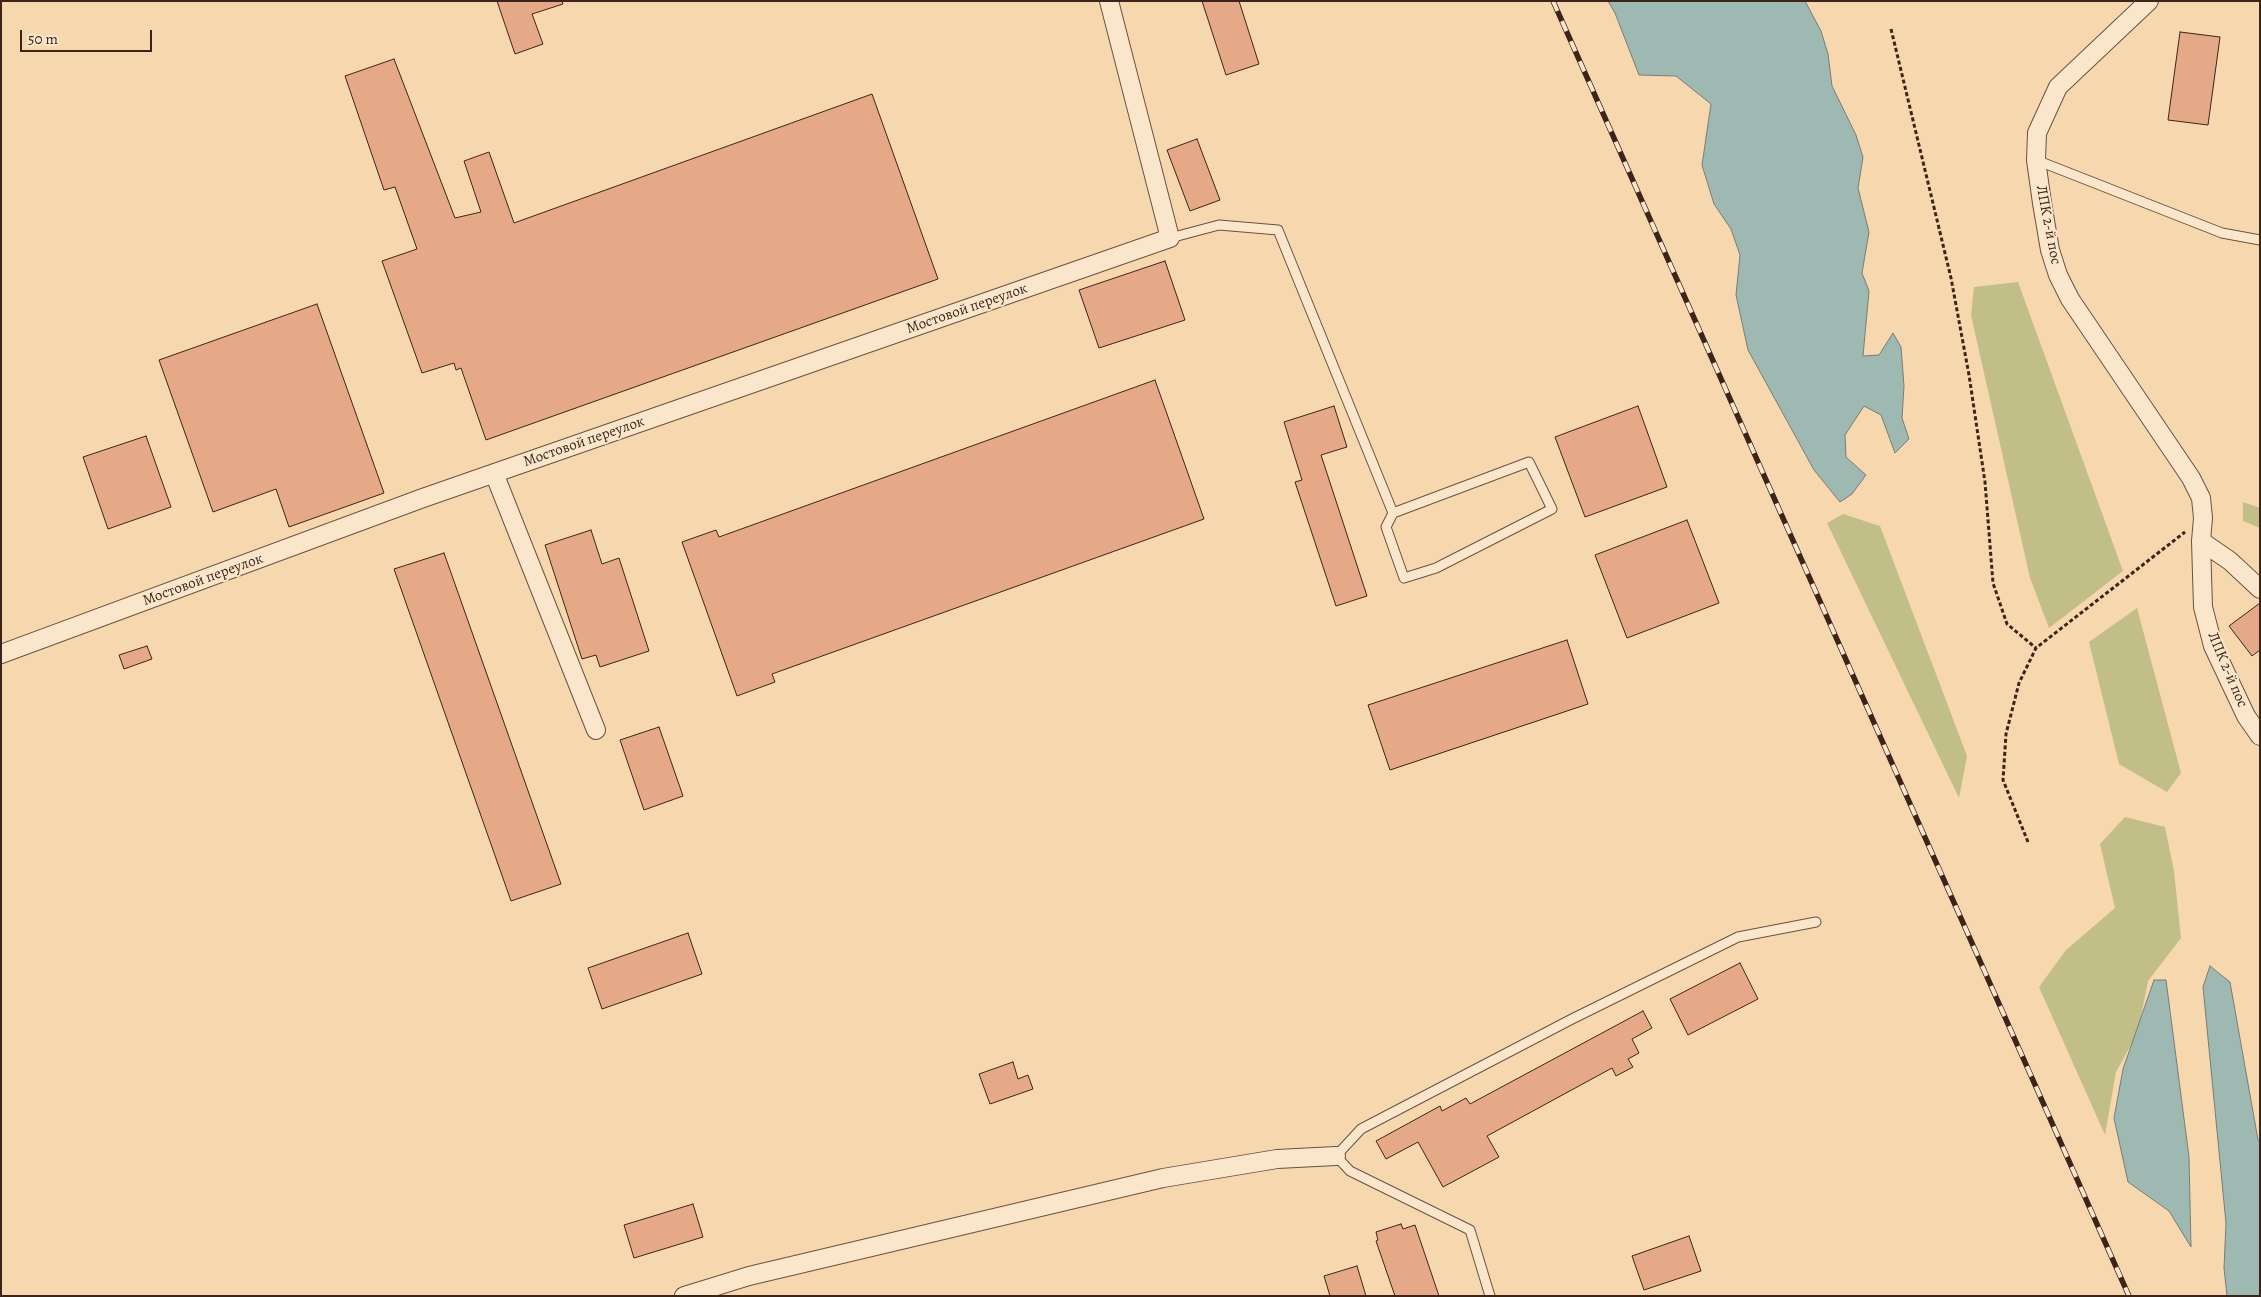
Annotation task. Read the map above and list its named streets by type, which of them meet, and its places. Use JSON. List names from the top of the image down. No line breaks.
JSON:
{"streets":{"street":["ЛПК 2-й пос","Мостовой переулок"]},"scale_bar":"50 m"}
